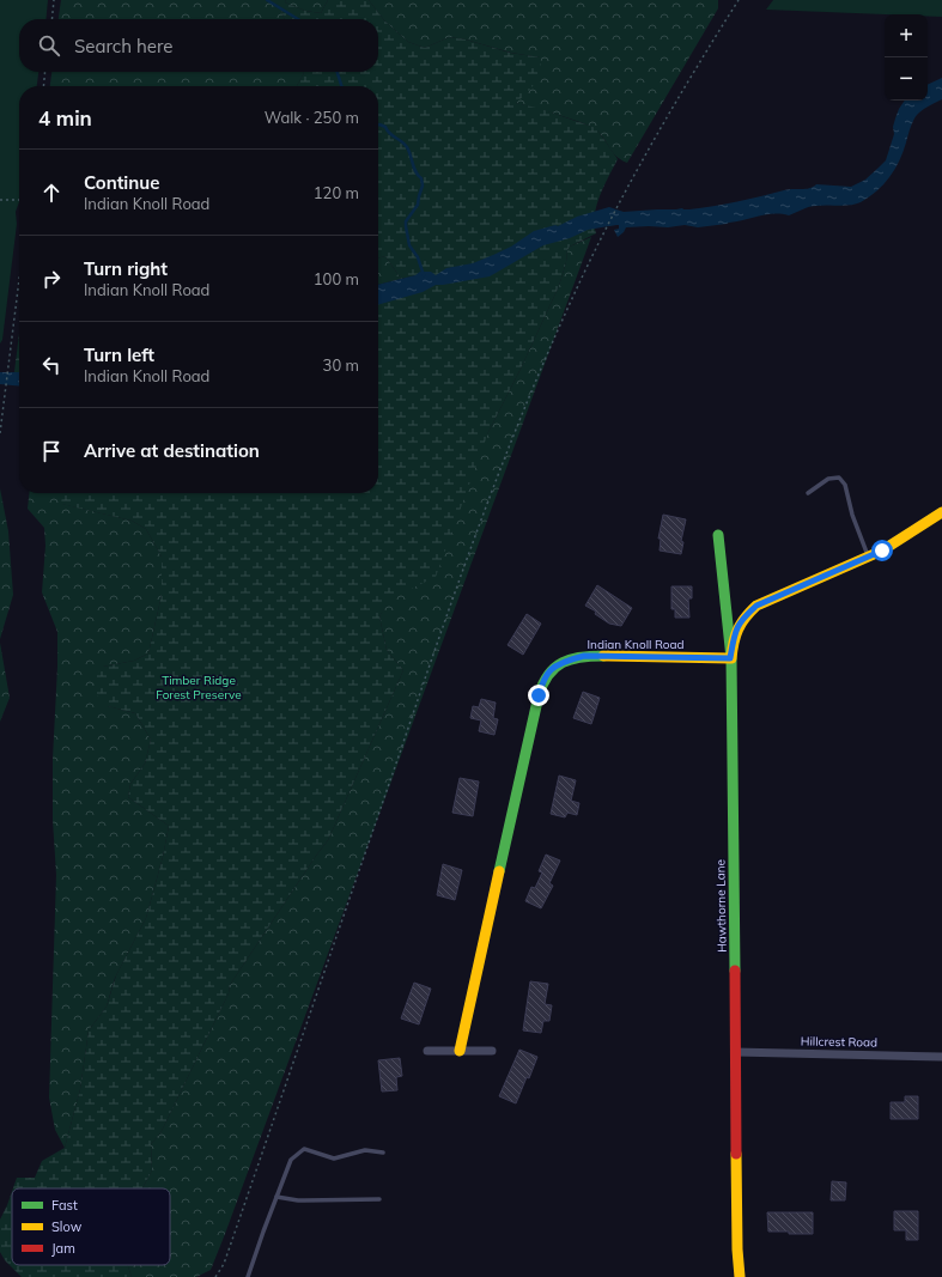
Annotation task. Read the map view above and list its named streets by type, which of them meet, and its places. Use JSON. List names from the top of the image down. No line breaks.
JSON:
{"streets":{"street":["Indian Knoll Road","Hawthorne Lane","Hillcrest Road"]},"crossings":[["Indian Knoll Road","Hawthorne Lane"],["Hawthorne Lane","Hillcrest Road"]],"parks":["Timber Ridge Forest Preserve"],"legend":["Fast","Slow","Jam"],"page":{"map_buttons":["+","−"],"search":"Search here","heading":["4 min","Walk · 250 m"],"list":[["Continue","Indian Knoll Road","120 m"],["Turn right","Indian Knoll Road","100 m"],["Turn left","Indian Knoll Road","30 m"],"Arrive at destination"]}}
